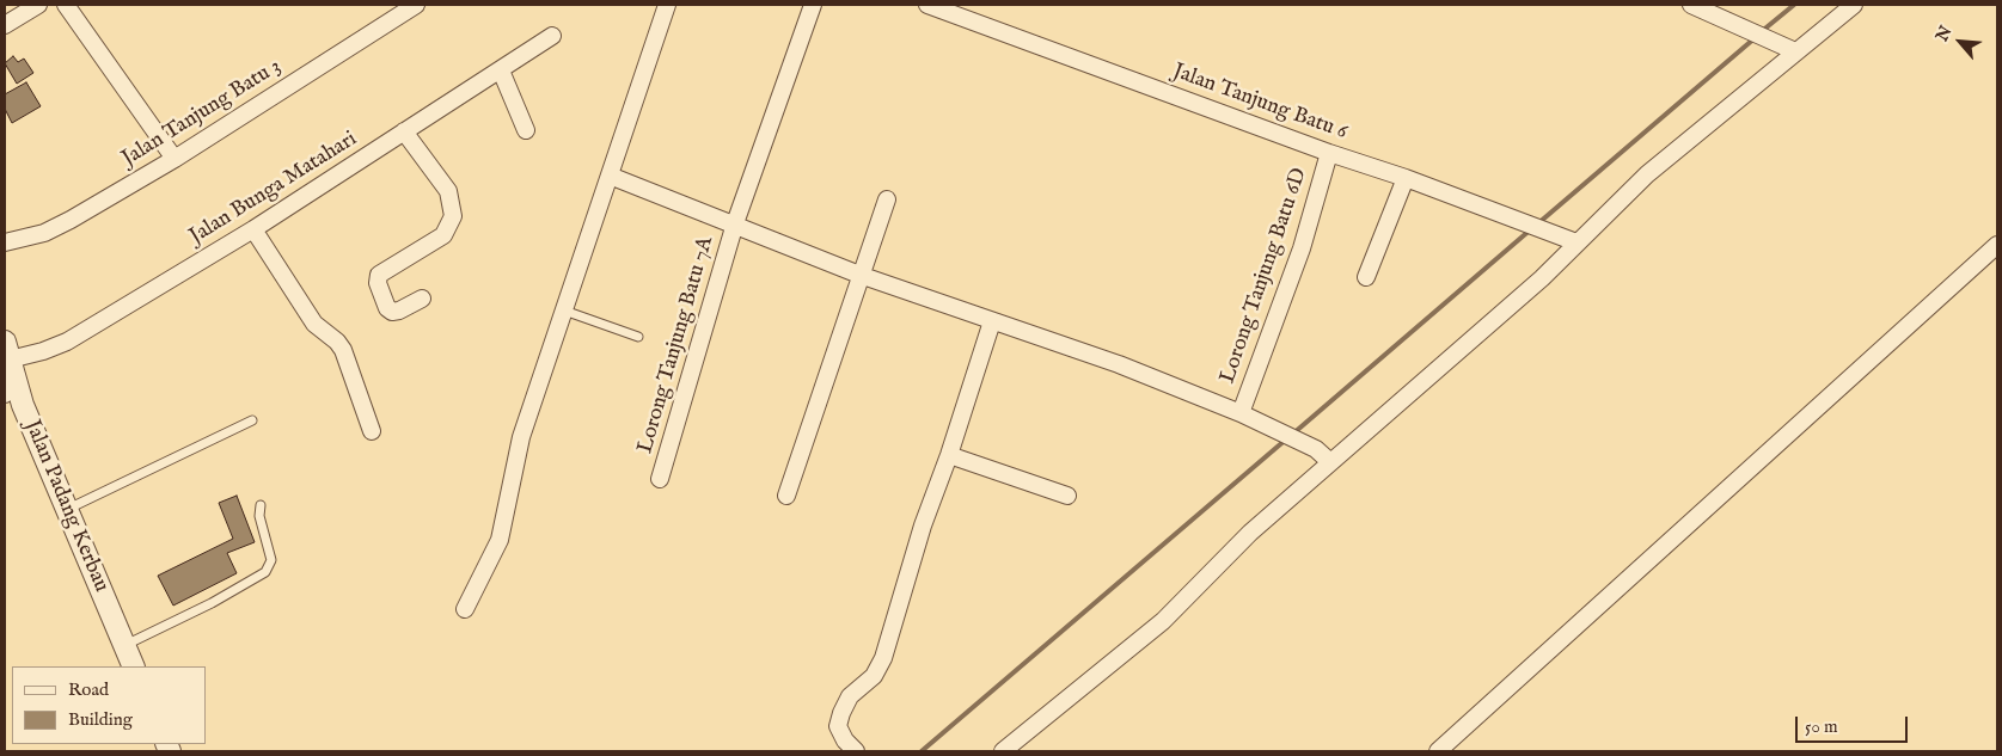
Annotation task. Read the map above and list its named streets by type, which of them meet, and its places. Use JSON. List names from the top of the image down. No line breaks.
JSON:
{"streets":{"street":["Jalan Tanjung Batu 6","Jalan Tanjung Batu 3","Jalan Bunga Matahari","Lorong Tanjung Batu 6D","Lorong Tanjung Batu 7A","Jalan Padang Kerbau"]},"crossings":[["Jalan Tanjung Batu 6","Lorong Tanjung Batu 6D"],["Jalan Bunga Matahari","Jalan Padang Kerbau"]],"legend":["Road","Building"],"scale_bar":"50 m","north":"top left"}
